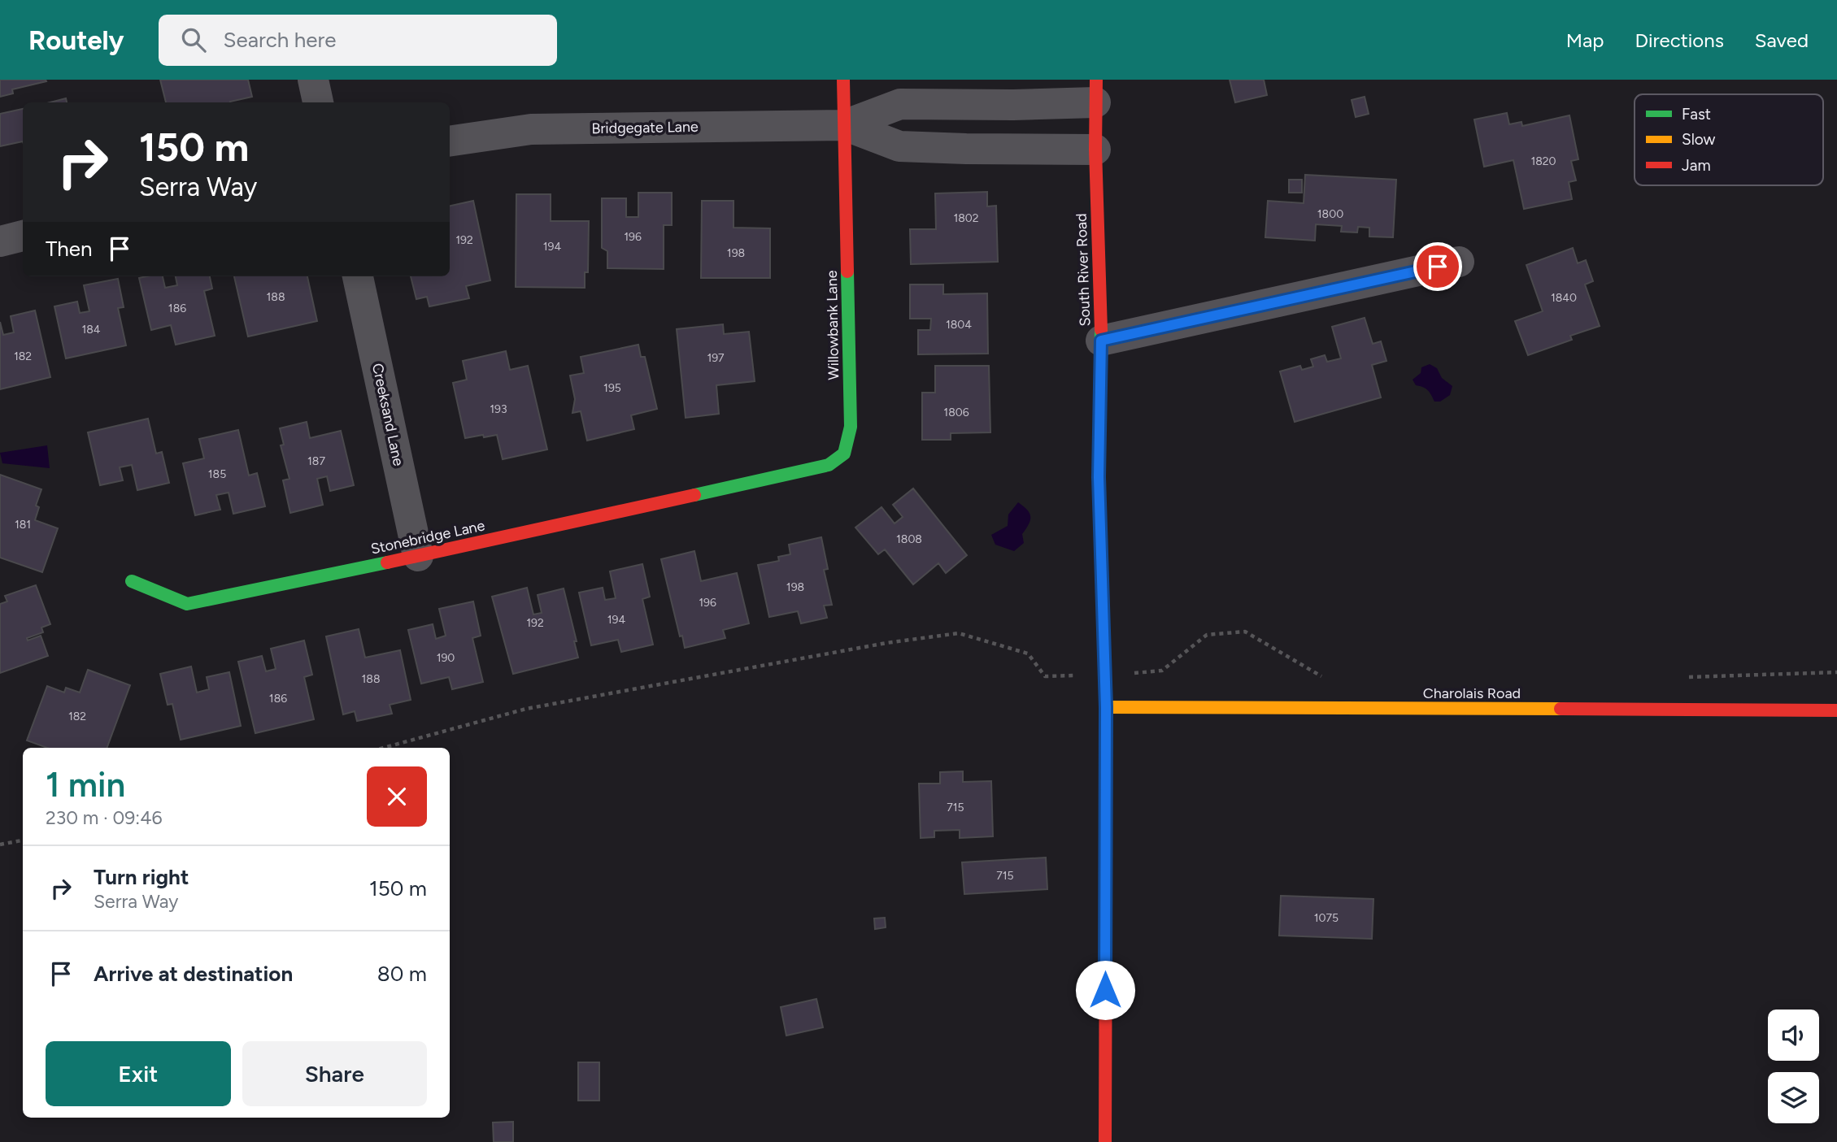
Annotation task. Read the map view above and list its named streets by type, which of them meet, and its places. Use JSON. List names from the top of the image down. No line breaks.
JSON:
{"streets":{"street":["Bridgegate Lane","South River Road","Willowbank Lane","Creeksand Lane","Stonebridge Lane","Charolais Road"]},"crossings":[["Bridgegate Lane","South River Road"],["Bridgegate Lane","Willowbank Lane"],["South River Road","Charolais Road"],["Willowbank Lane","Stonebridge Lane"],["Creeksand Lane","Stonebridge Lane"]],"house_numbers":["1820","1800","1802","196","192","194","198","188","1840","186","1804","184","182","197","195","193","1806","187","185","181","1808","198","196","194","192","190","188","186","182","715","715","1075"],"legend":["Fast","Slow","Jam"],"page":{"header":"Routely","search":"Search here","nav":["Map","Directions","Saved"],"turn":["150 m","Serra Way"],"then":"Then","heading":["1 min","230 m · 09:46"],"list":[{"name":"Turn right","note":"Serra Way","value":"150 m"},{"name":"Arrive at destination","value":"80 m"}],"buttons":["Exit","Share"]}}
